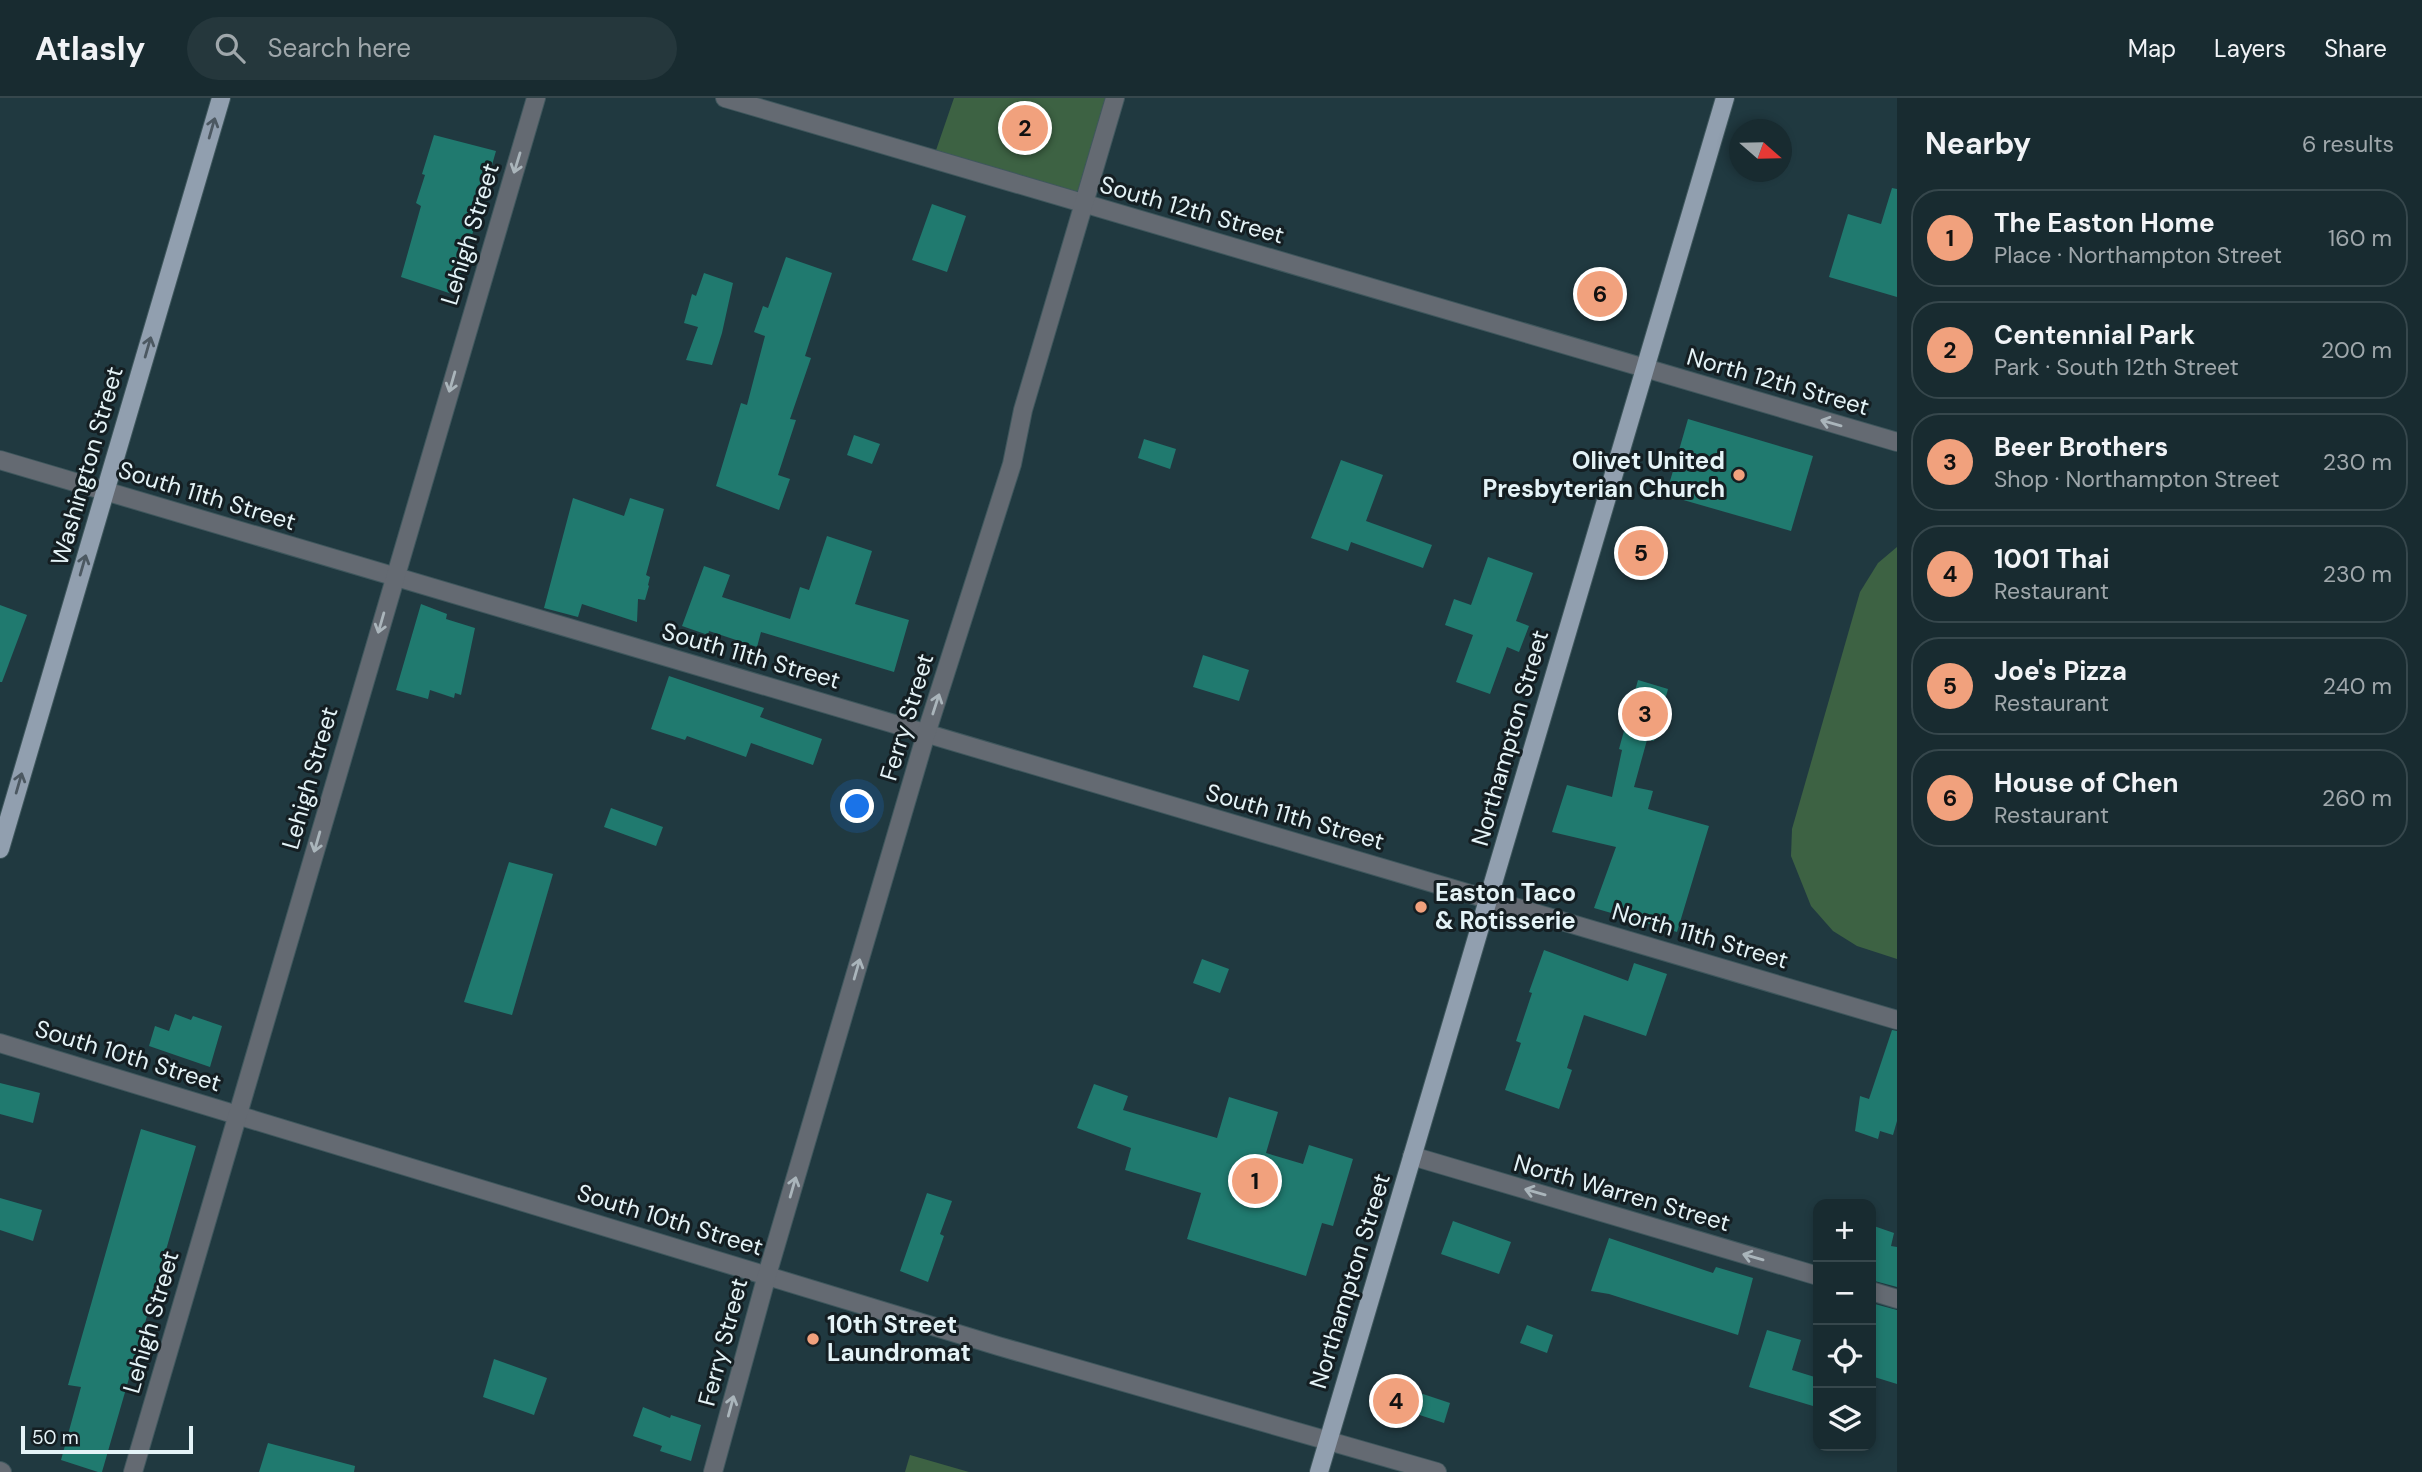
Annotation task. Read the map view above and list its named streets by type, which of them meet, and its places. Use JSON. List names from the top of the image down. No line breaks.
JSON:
{"streets":{"main road":["Washington Street","Northampton Street"],"street":["South 12th Street","Lehigh Street","North 12th Street","South 11th Street","Ferry Street","North 11th Street","South 10th Street","North Warren Street"]},"crossings":[["South 12th Street","North 12th Street"],["South 12th Street","Ferry Street"],["South 12th Street","Northampton Street"],["Lehigh Street","South 11th Street"],["Lehigh Street","South 10th Street"],["North 12th Street","Northampton Street"],["Washington Street","South 11th Street"],["South 11th Street","Ferry Street"],["South 11th Street","Northampton Street"],["South 11th Street","North 11th Street"],["Ferry Street","South 10th Street"],["Northampton Street","North 11th Street"],["Northampton Street","South 10th Street"],["Northampton Street","North Warren Street"]],"one_way":["Lehigh Street","North 12th Street","Washington Street","Ferry Street","North Warren Street"],"places":["Olivet United Presbyterian Church","Easton Taco & Rotisserie","10th Street Laundromat"],"scale_bar":"50 m","north":"right","page":{"header":"Atlasly","search":"Search here","nav":["Map","Layers","Share"],"heading":["Nearby","6 results"],"pins":["2","6","5","3","1","4"],"list":[{"mark":"1","name":"The Easton Home","note":"Place · Northampton Street","value":"160 m"},{"mark":"2","name":"Centennial Park","note":"Park · South 12th Street","value":"200 m"},{"mark":"3","name":"Beer Brothers","note":"Shop · Northampton Street","value":"230 m"},{"mark":"4","name":"1001 Thai","note":"Restaurant","value":"230 m"},{"mark":"5","name":"Joe's Pizza","note":"Restaurant","value":"240 m"},{"mark":"6","name":"House of Chen","note":"Restaurant","value":"260 m"}],"map_buttons":["+","−"],"scale":"50 m"}}
